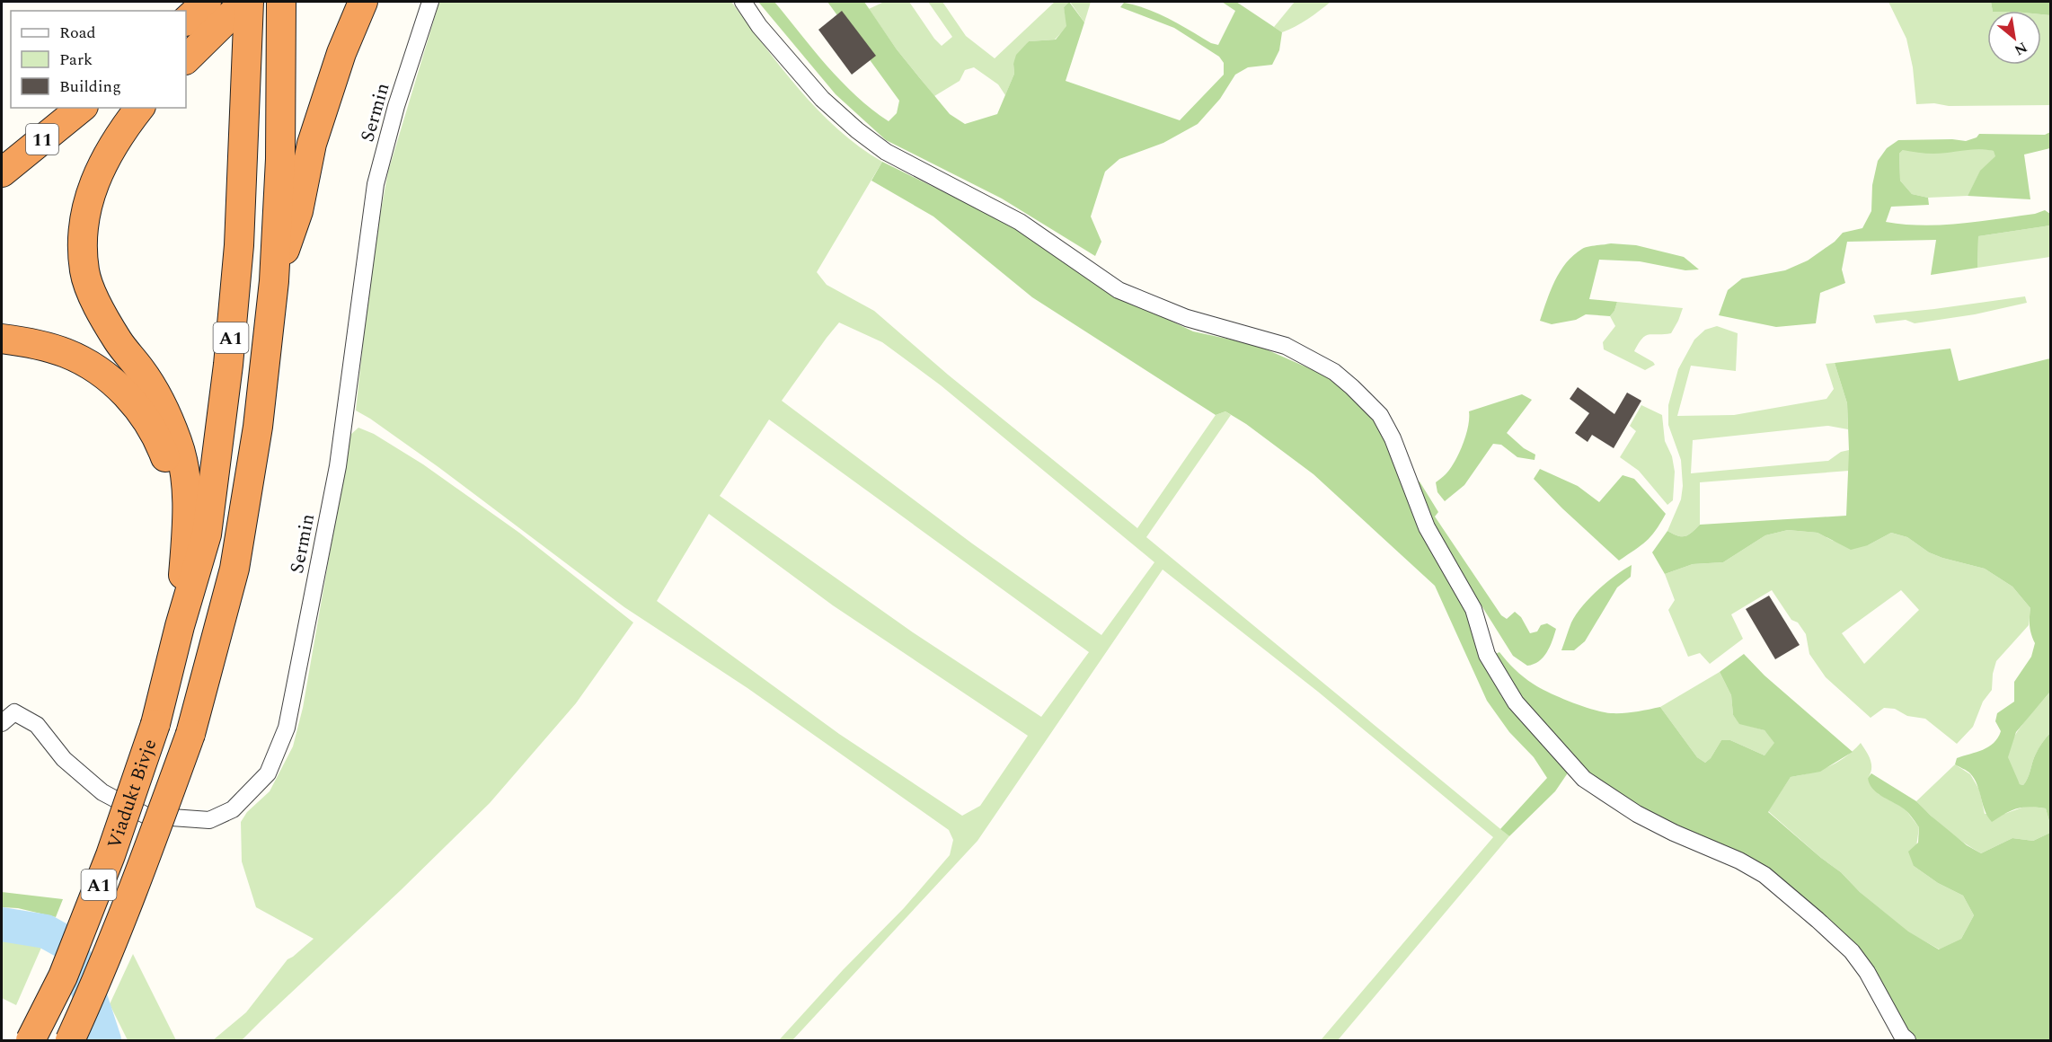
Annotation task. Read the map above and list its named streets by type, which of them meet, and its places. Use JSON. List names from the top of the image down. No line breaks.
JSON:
{"streets":{"highway":["11","A1","Viadukt Bivje"],"street":["Sermin"]},"crossings":[["A1","Viadukt Bivje"]],"legend":["Road","Park","Building"],"north":"bottom right"}
